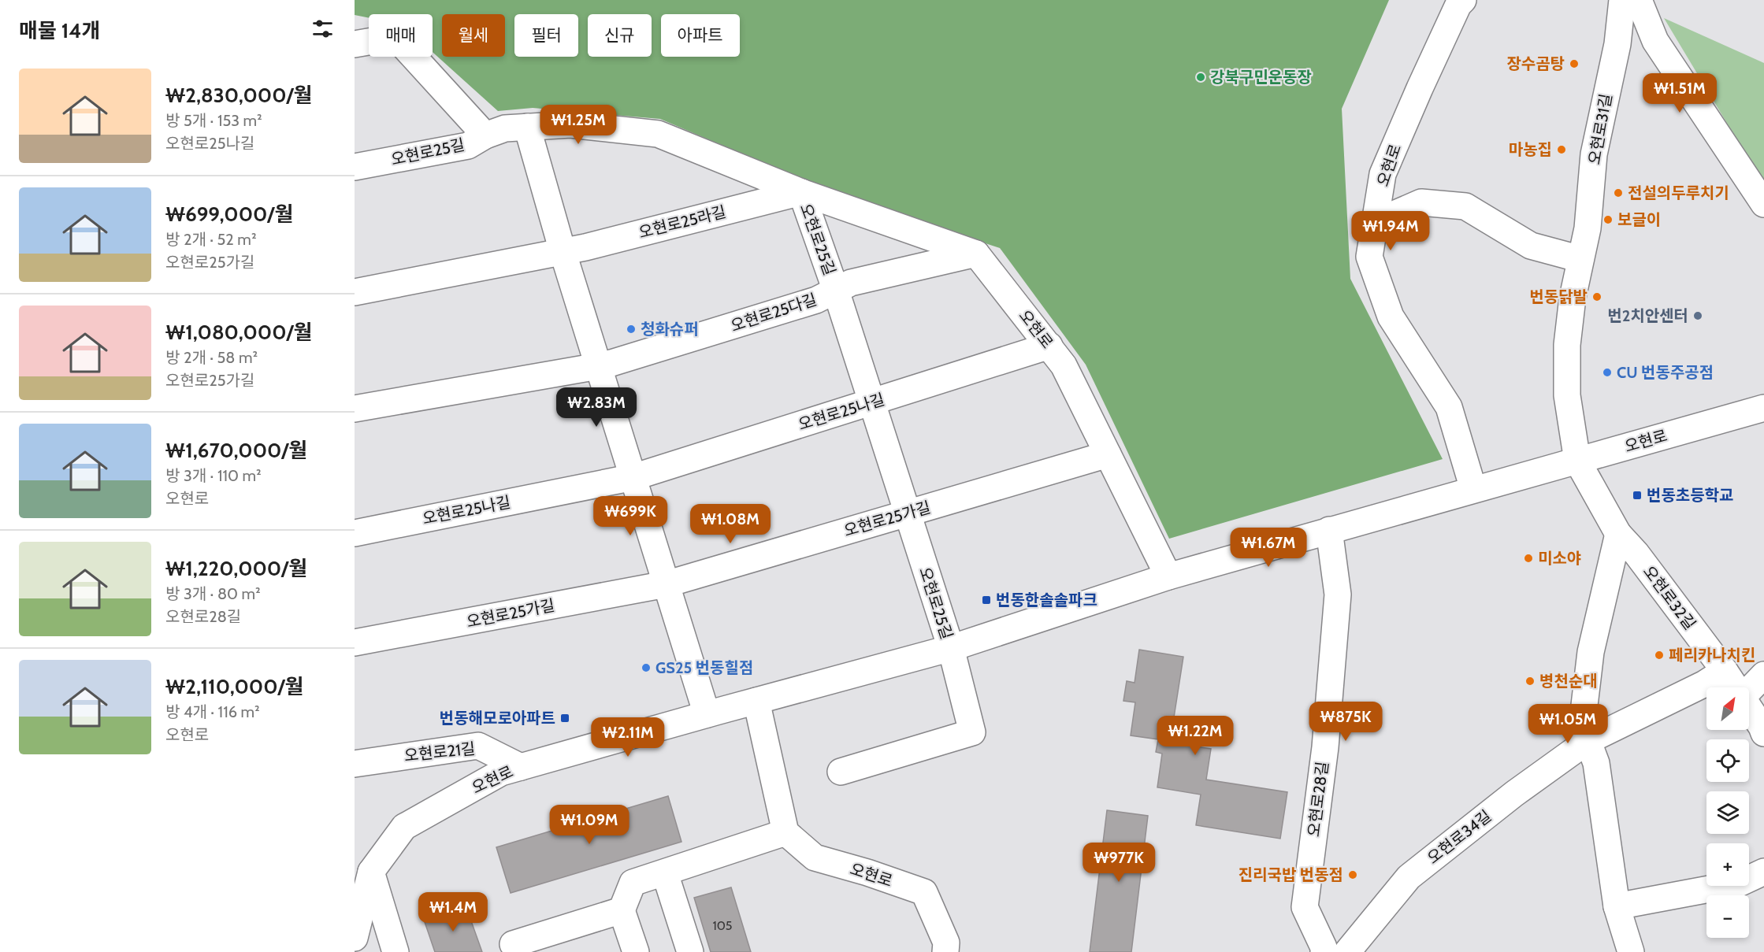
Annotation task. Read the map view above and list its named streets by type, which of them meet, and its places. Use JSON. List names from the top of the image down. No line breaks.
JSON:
{"streets":{"street":["오현로31길","오현로25길","오현로","오현로25라길","오현로25다길","오현로25나길","오현로25가길","오현로32길","오현로21길","오현로28길","오현로34길"]},"crossings":[["오현로31길","오현로"],["오현로31길","오현로32길"],["오현로25길","오현로"],["오현로25길","오현로25라길"],["오현로25길","오현로25다길"],["오현로25길","오현로25나길"],["오현로25길","오현로25가길"],["오현로","오현로25다길"],["오현로","오현로25나길"],["오현로","오현로25가길"],["오현로","오현로32길"],["오현로","오현로21길"],["오현로","오현로28길"],["오현로32길","오현로34길"]],"places":{"other":["장수곰탕","강북구민운동장","마농집","전설의두루치기","보글이","번동닭발","번2치안센터","청화슈퍼","CU 번동주공점","미소야","페리카나치킨","GS25 번동힐점","병천순대","진리국밥 번동점"],"transit":["번동초등학교","번동한솔솔파크","번동해모로아파트"]},"house_numbers":["105"],"north":"top right","page":{"heading":"매물 14개","chip":["매매","월세","필터","신규","아파트"],"list":[{"name":"₩2,830,000/월","note":"방 5개 · 153 m² · 오현로25나길"},{"name":"₩699,000/월","note":"방 2개 · 52 m² · 오현로25가길"},{"name":"₩1,080,000/월","note":"방 2개 · 58 m² · 오현로25가길"},{"name":"₩1,670,000/월","note":"방 3개 · 110 m² · 오현로"},{"name":"₩1,220,000/월","note":"방 3개 · 80 m² · 오현로28길"},{"name":"₩2,110,000/월","note":"방 4개 · 116 m² · 오현로"}],"price":["₩1.51M","₩1.25M","₩1.94M","₩2.83M","₩699K","₩1.08M","₩1.67M","₩875K","₩1.05M","₩1.22M","₩2.11M","₩1.09M","₩977K","₩1.4M"],"map_buttons":["+","−"]}}
